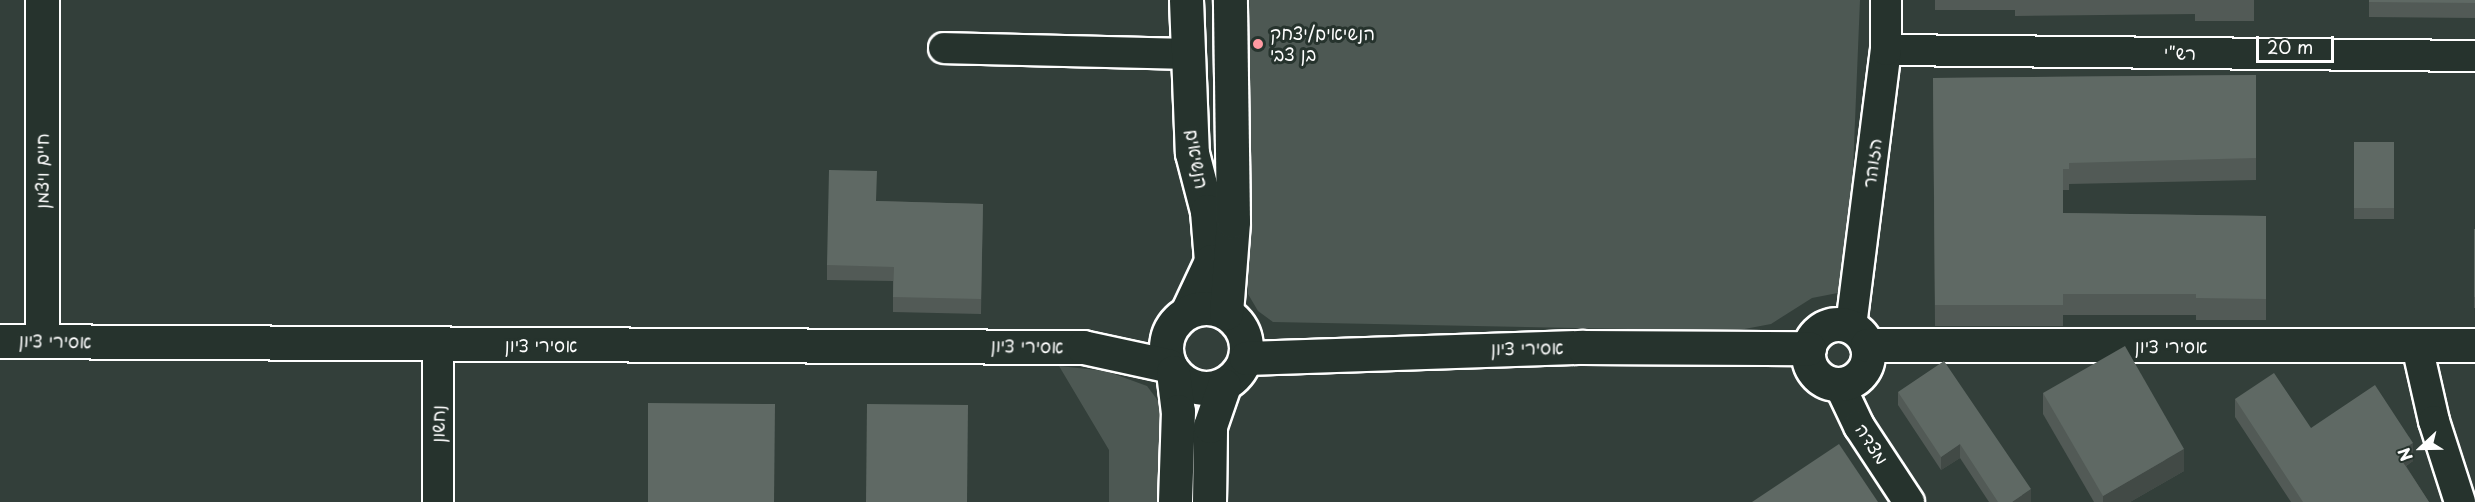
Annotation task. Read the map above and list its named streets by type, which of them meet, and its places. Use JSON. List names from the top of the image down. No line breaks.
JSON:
{"streets":{"street":["רש\"י","הנשיאים","הזוהר","חיים ויצמן","אסירי ציון","נחשון","מצדה"]},"crossings":[["רש\"י","הזוהר"],["הנשיאים","אסירי ציון"],["הזוהר","אסירי ציון"],["הזוהר","מצדה"],["חיים ויצמן","אסירי ציון"],["אסירי ציון","נחשון"],["אסירי ציון","מצדה"]],"places":["הנשיאים/יצחק בן צבי"],"scale_bar":"20 m","north":"left"}
